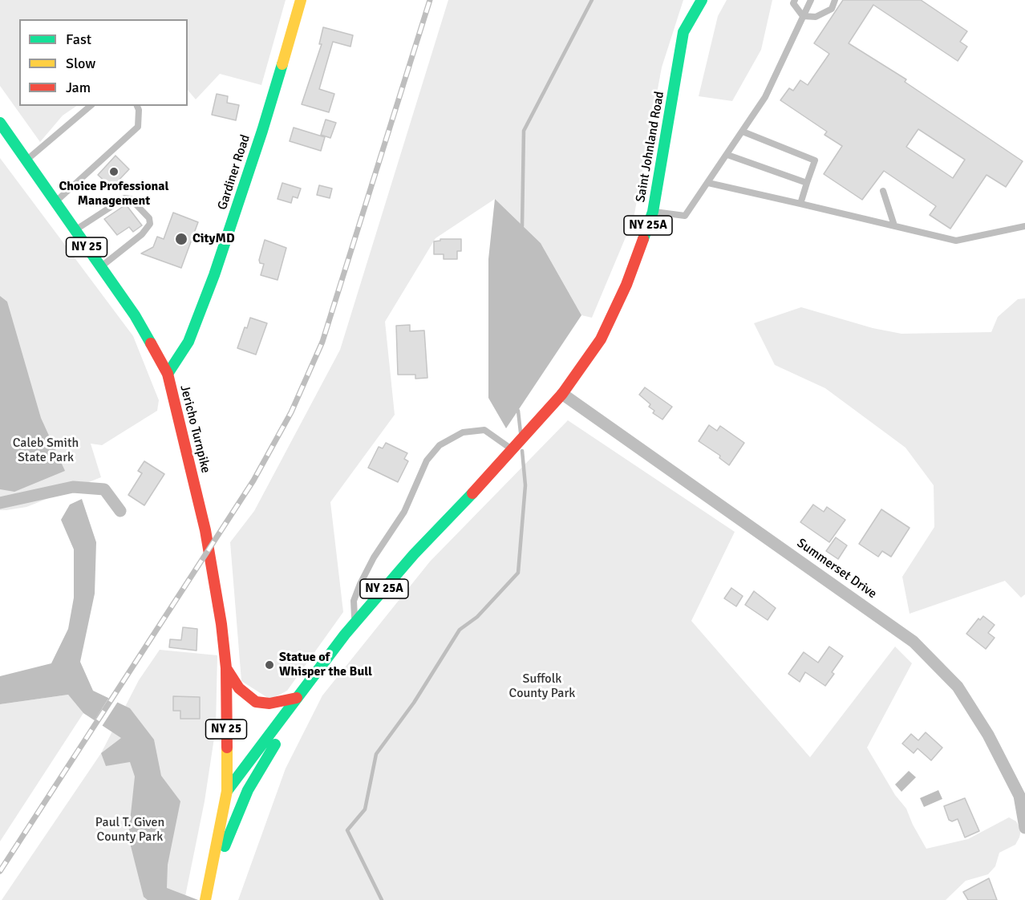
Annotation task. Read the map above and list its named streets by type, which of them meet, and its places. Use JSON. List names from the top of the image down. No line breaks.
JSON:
{"streets":{"main road":["Saint Johnland Road","Gardiner Road","NY 25A","NY 25","Jericho Turnpike"],"street":["Summerset Drive"]},"crossings":[["Saint Johnland Road","NY 25"],["Saint Johnland Road","Jericho Turnpike"],["Saint Johnland Road","Summerset Drive"],["Gardiner Road","Jericho Turnpike"],["NY 25","Jericho Turnpike"]],"parks":["Caleb Smith State Park","Suffolk County Park","Paul T. Given County Park"],"places":["Choice Professional Management","CityMD","Statue of Whisper the Bull"],"legend":["Fast","Slow","Jam"]}
